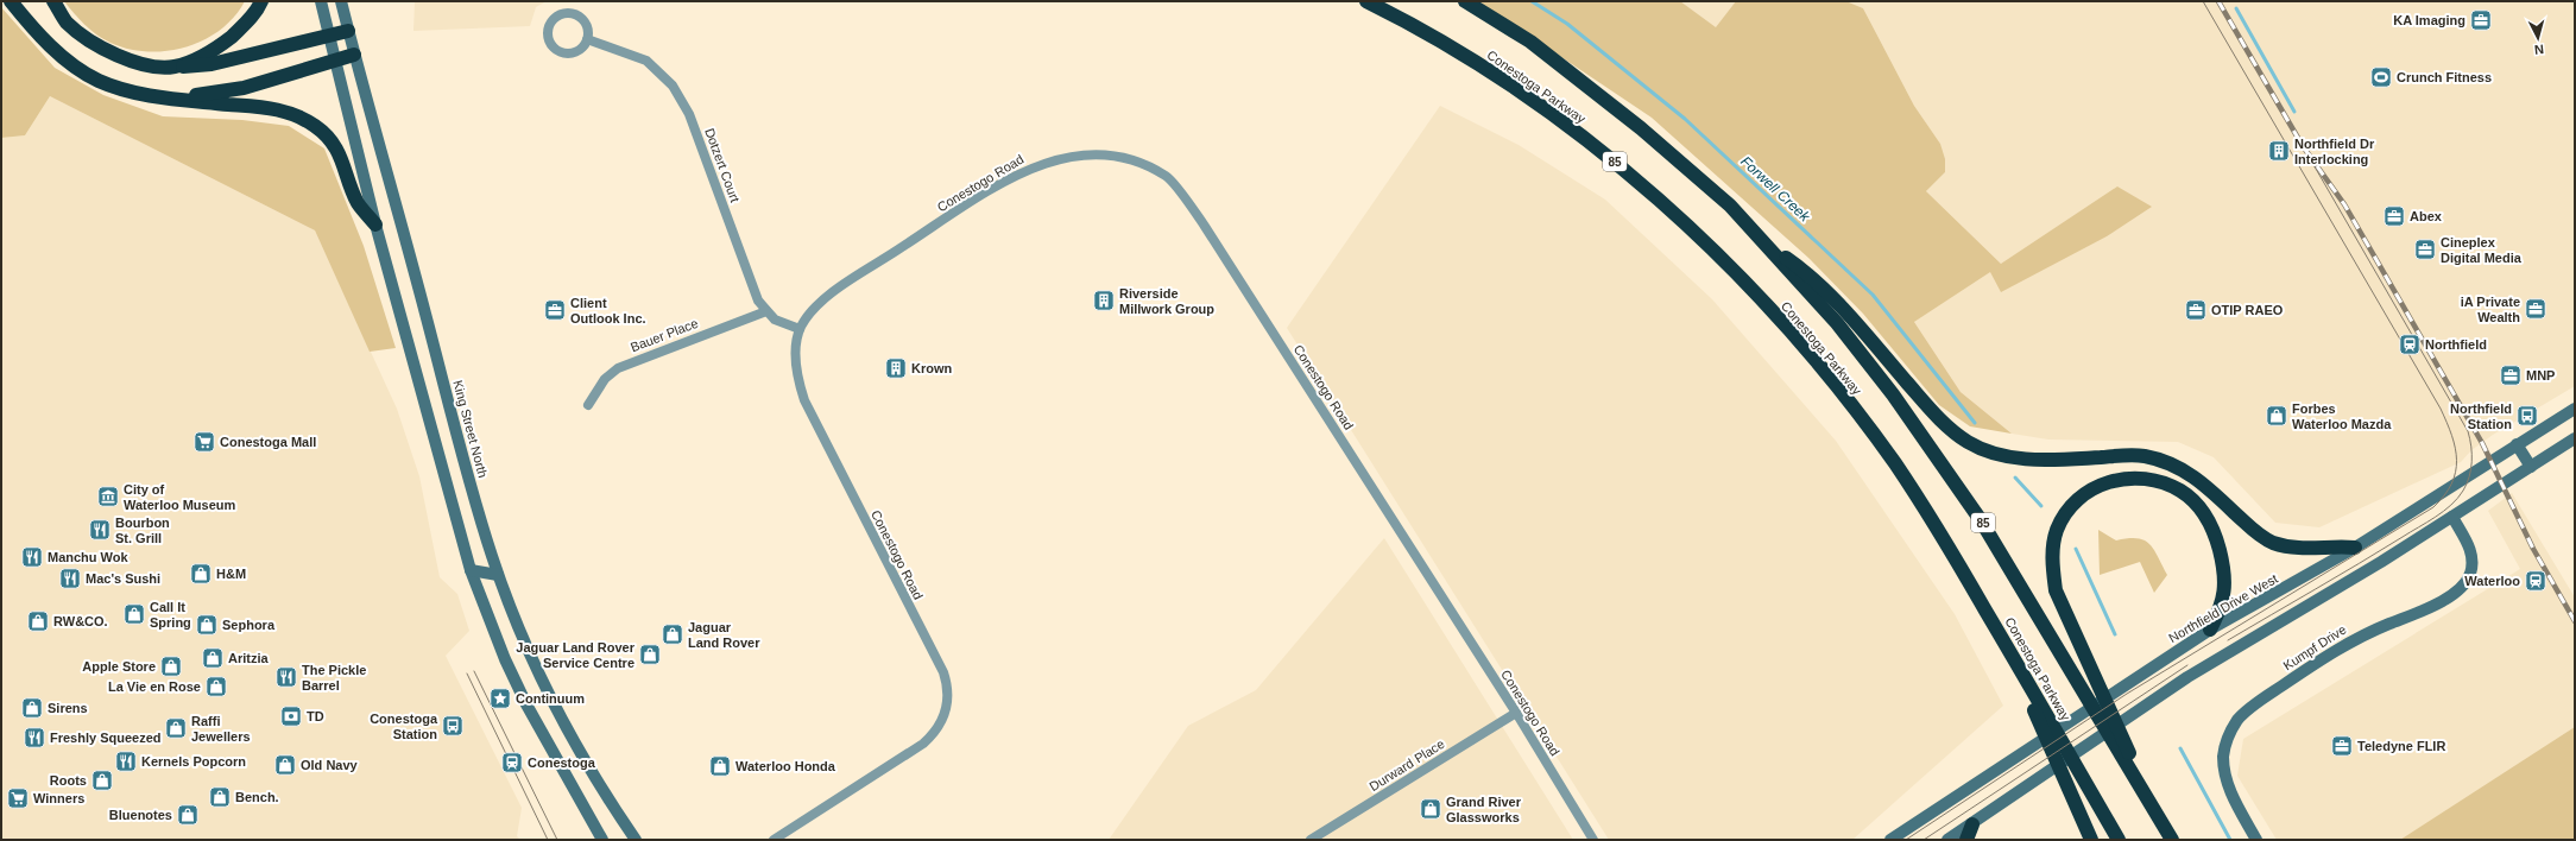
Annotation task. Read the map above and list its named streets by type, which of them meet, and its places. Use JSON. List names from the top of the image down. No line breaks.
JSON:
{"streets":{"highway":["Conestoga Parkway","85"],"main road":["King Street North","Northfield Drive West","Kumpf Drive"],"street":["Dotzert Court","Conestogo Road","Bauer Place","Durward Place"]},"crossings":[["Dotzert Court","Conestogo Road"],["Dotzert Court","Bauer Place"],["Conestogo Road","Durward Place"]],"water":["Forwell Creek"],"places":{"office":["KA Imaging","Abex","Cineplex Digital Media","iA Private Wealth","Client Outlook Inc.","OTIP RAEO","MNP","Teledyne FLIR"],"sports":["Crunch Fitness"],"building":["Northfield Dr Interlocking","Riverside Millwork Group","Krown"],"station":["Northfield","Waterloo","Conestoga"],"shop":["Forbes Waterloo Mazda","H&M","Call It Spring","RW&CO.","Sephora","Jaguar Land Rover","Jaguar Land Rover Service Centre","Aritzia","Apple Store","La Vie en Rose","Sirens","Raffi Jewellers","Old Navy","Waterloo Honda","Roots","Bench.","Grand River Glassworks","Bluenotes"],"bus stop":["Northfield Station","Conestoga Station"],"supermarket":["Conestoga Mall","Winners"],"museum":["City of Waterloo Museum"],"restaurant":["Bourbon St. Grill","Manchu Wok","Mac's Sushi","The Pickle Barrel","Freshly Squeezed","Kernels Popcorn"],"place":["Continuum"],"bank":["TD"]},"north":"bottom"}
